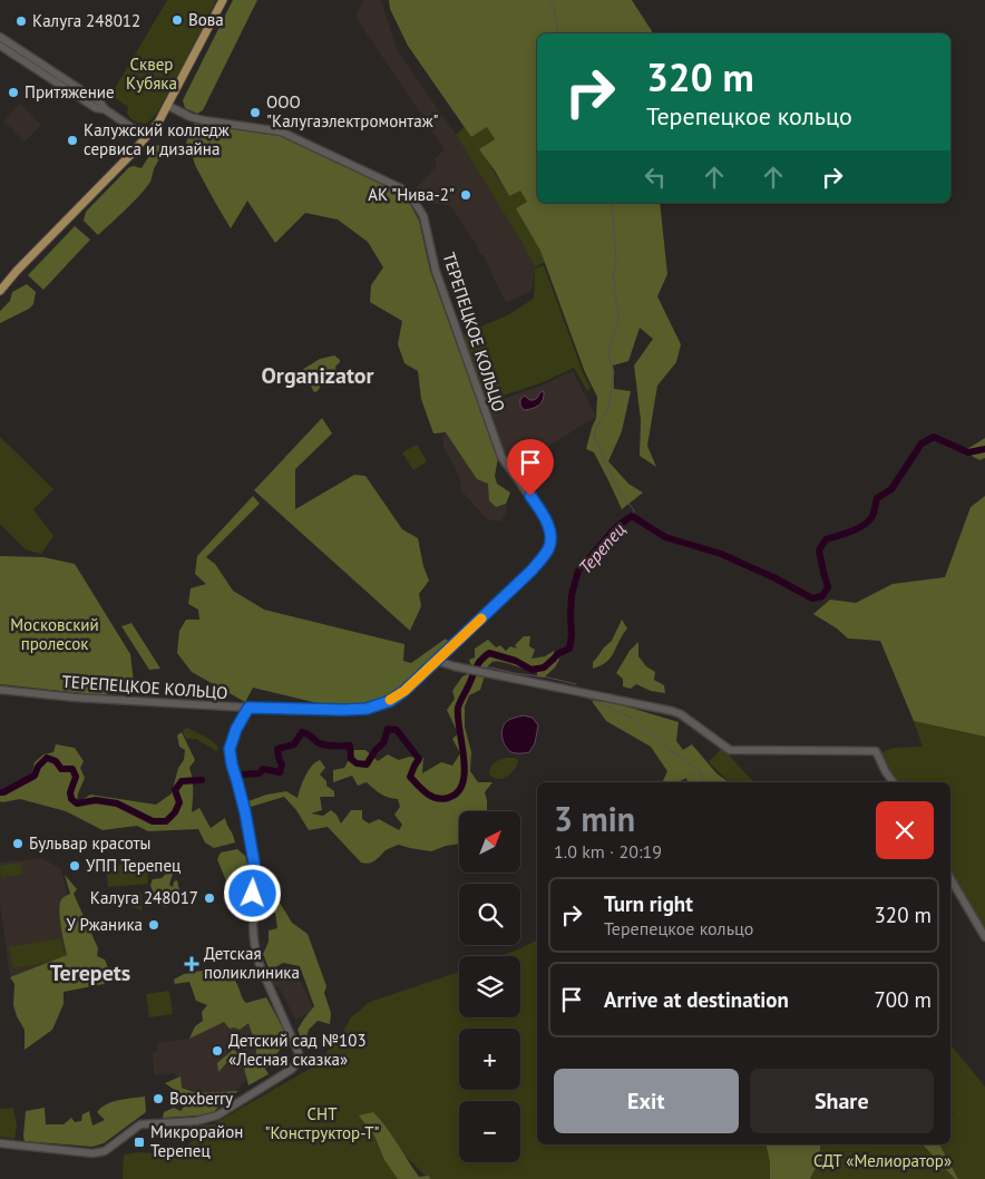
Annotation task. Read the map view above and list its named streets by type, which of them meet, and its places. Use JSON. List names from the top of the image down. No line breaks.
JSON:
{"streets":{"street":["ТЕРЕПЕЦКОЕ КОЛЬЦО"]},"districts":["Organizator","Terepets"],"water":["Терепец"],"parks":["Сквер Кубяка","Московский пролесок","СНТ \"Конструктор-Т\"","СДТ «Мелиоратор»"],"places":{"other":["Вова","Калуга 248012","Притяжение","ООО \"Калугаэлектромонтаж\"","Калужский колледж сервиса и дизайна","АК \"Нива-2\"","Бульвар красоты","УПП Терепец","Калуга 248017","У Ржаника","Детский сад №103 «Лесная сказка»","Boxberry"],"health":["Детская поликлиника"],"transit":["Микрорайон Терепец"]},"north":"top right","page":{"turn":["320 m","Терепецкое кольцо"],"heading":["3 min","1.0 km · 20:19"],"map_buttons":["+","−"],"list":[{"name":"Turn right","note":"Терепецкое кольцо","value":"320 m"},{"name":"Arrive at destination","value":"700 m"}],"buttons":["Exit","Share"]}}
